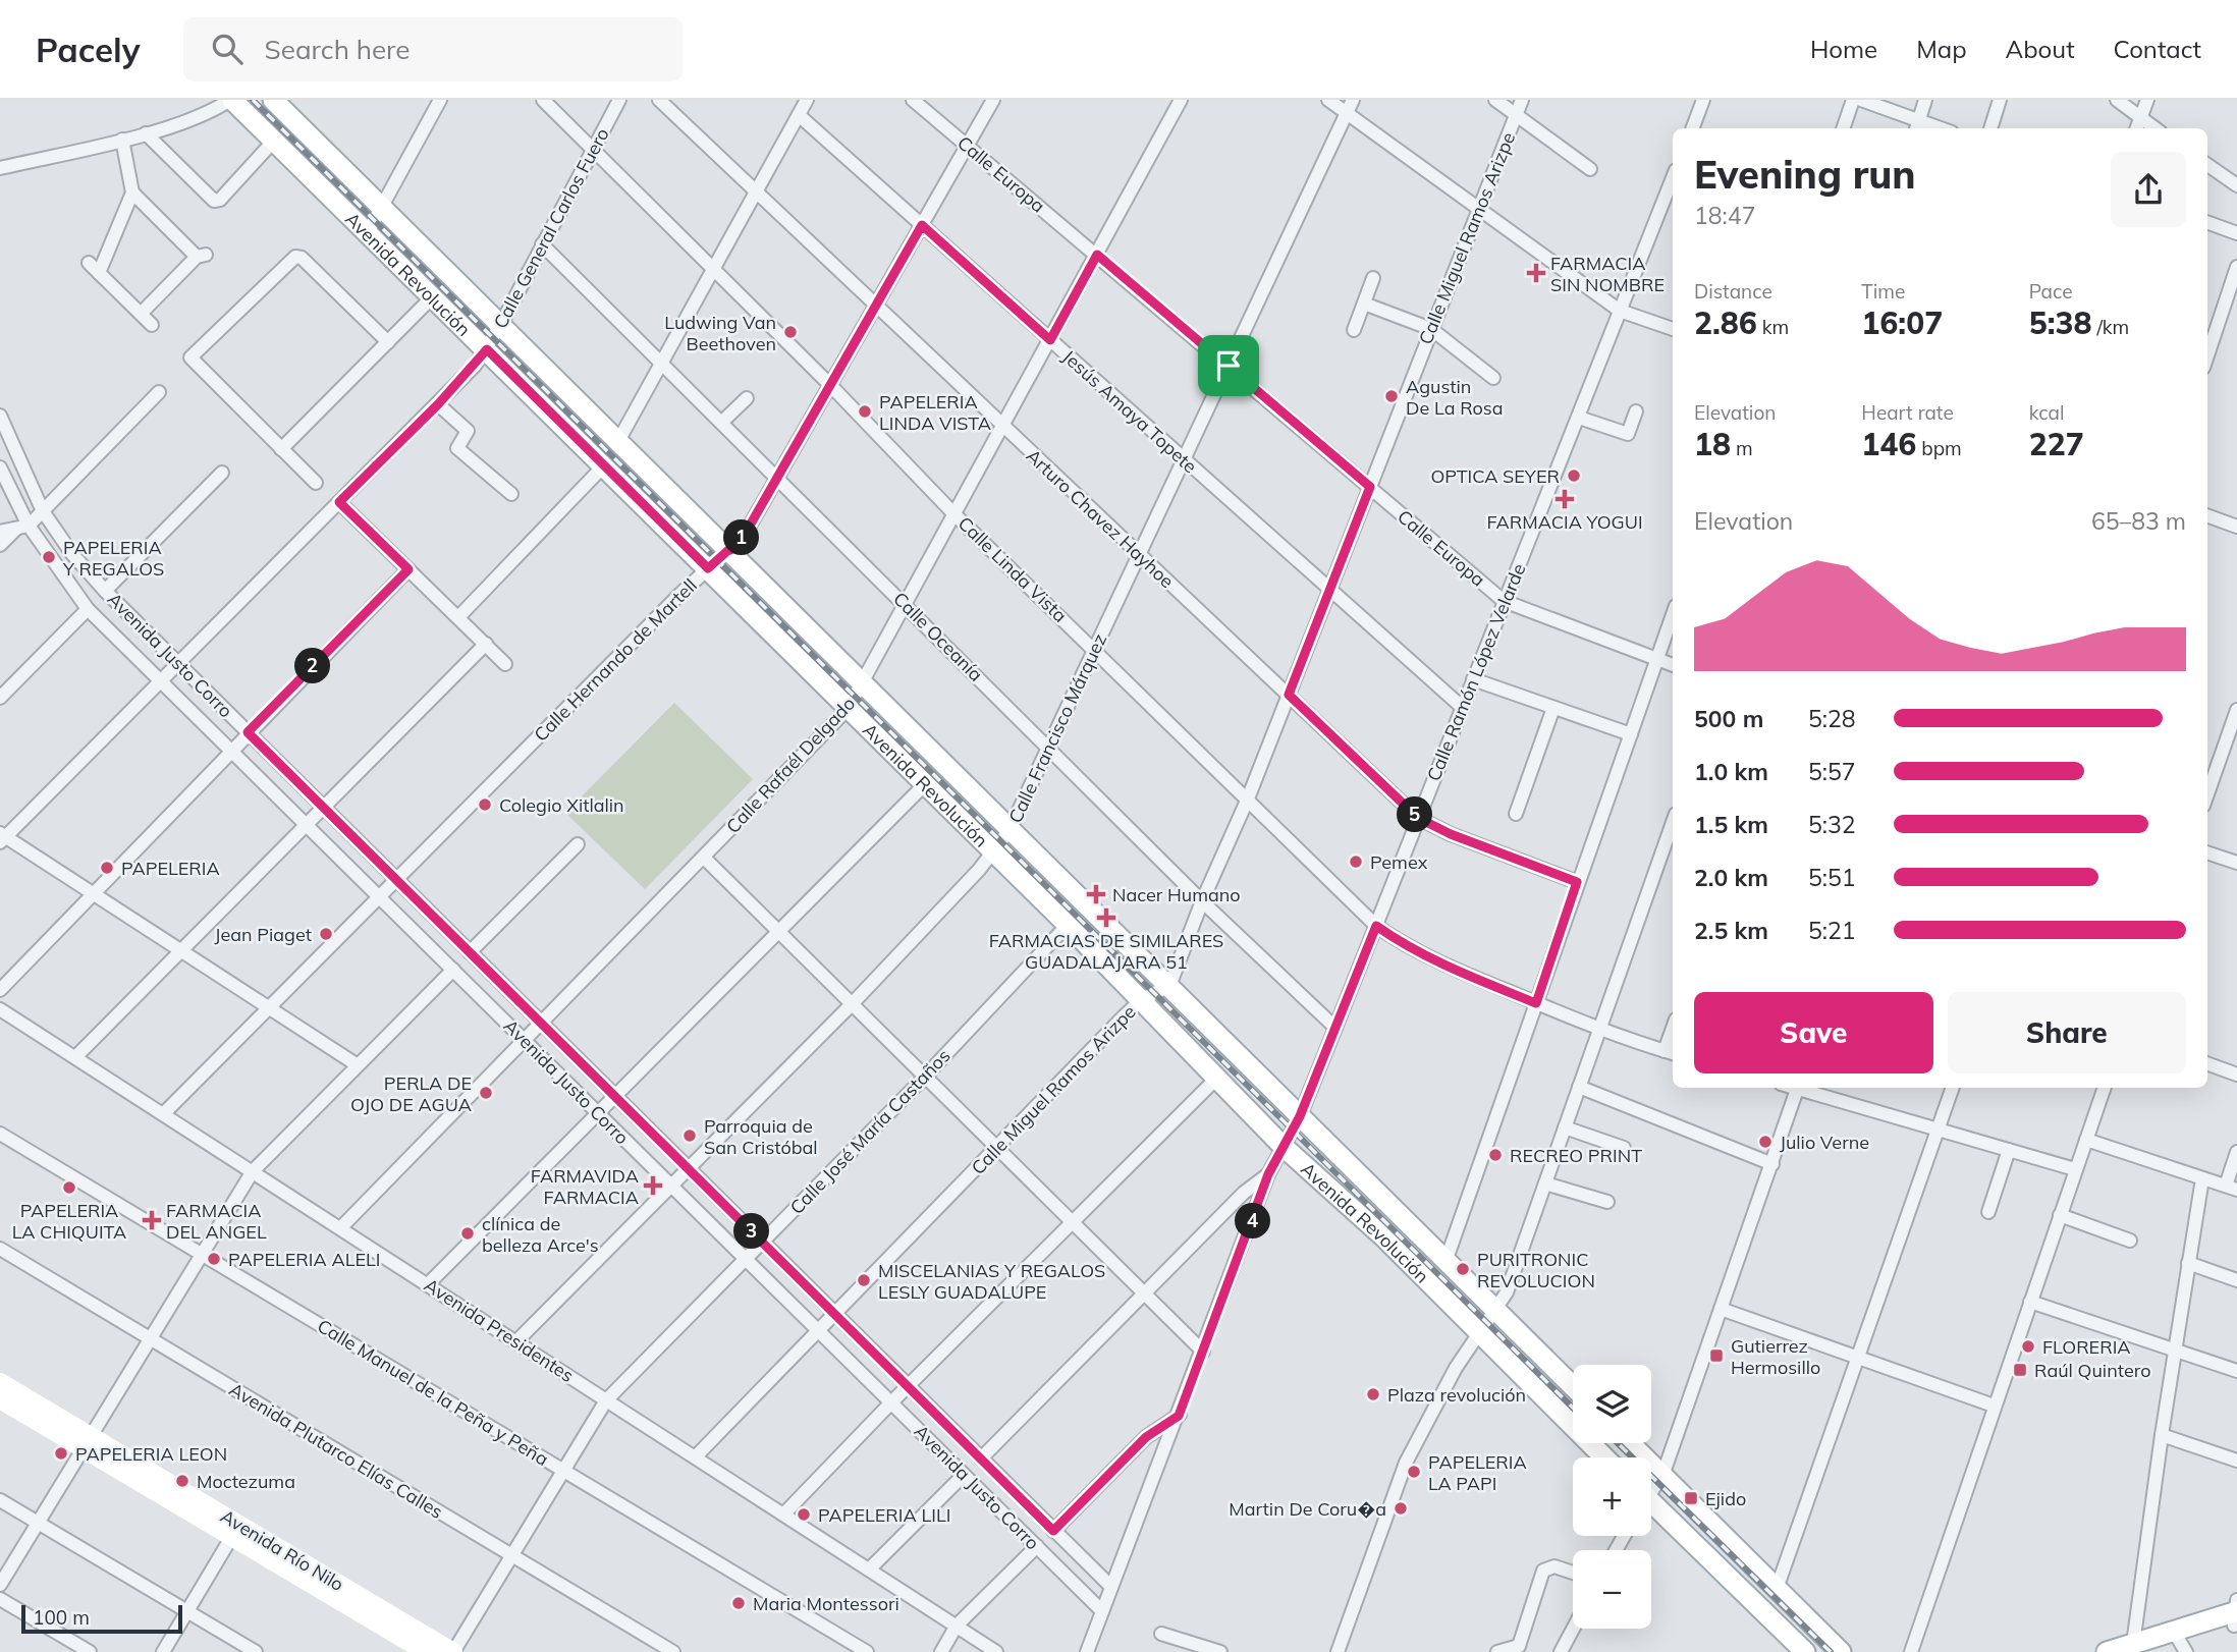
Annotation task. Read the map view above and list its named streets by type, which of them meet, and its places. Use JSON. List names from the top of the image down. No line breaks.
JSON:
{"streets":{"main road":["Avenida Revolución","Avenida Río Nilo"],"street":["Calle Europa","Calle General Carlos Fuero","Calle Miguel Ramos Arizpe","Jesús Amaya Topete","Arturo Chavez Hayhoe","Calle Linda Vista","Calle Oceanía","Avenida Justo Corro","Calle Hernando de Martell","Calle Ramón López Velarde","Calle Francisco Márquez","Calle Rafaél Delgado","Calle José María Castaños","Avenida Presidentes","Calle Manuel de la Peña y Peña","Avenida Plutarco Elías Calles"]},"crossings":[["Calle Europa","Calle Miguel Ramos Arizpe"],["Calle Europa","Calle Hernando de Martell"],["Calle Europa","Calle Ramón López Velarde"],["Calle Europa","Calle Francisco Márquez"],["Calle Europa","Calle Rafaél Delgado"],["Calle General Carlos Fuero","Avenida Revolución"],["Calle General Carlos Fuero","Calle Linda Vista"],["Calle General Carlos Fuero","Calle Oceanía"],["Calle General Carlos Fuero","Avenida Justo Corro"],["Calle Miguel Ramos Arizpe","Avenida Revolución"],["Calle Miguel Ramos Arizpe","Jesús Amaya Topete"],["Calle Miguel Ramos Arizpe","Arturo Chavez Hayhoe"],["Calle Miguel Ramos Arizpe","Calle Linda Vista"],["Calle Miguel Ramos Arizpe","Calle Oceanía"],["Calle Miguel Ramos Arizpe","Avenida Justo Corro"],["Calle Miguel Ramos Arizpe","Avenida Presidentes"],["Avenida Revolución","Calle Hernando de Martell"],["Avenida Revolución","Calle Ramón López Velarde"],["Avenida Revolución","Calle Francisco Márquez"],["Avenida Revolución","Calle Rafaél Delgado"],["Avenida Revolución","Calle José María Castaños"],["Jesús Amaya Topete","Calle Hernando de Martell"],["Jesús Amaya Topete","Calle Ramón López Velarde"],["Jesús Amaya Topete","Calle Francisco Márquez"],["Jesús Amaya Topete","Calle Rafaél Delgado"],["Arturo Chavez Hayhoe","Calle Hernando de Martell"],["Arturo Chavez Hayhoe","Calle Ramón López Velarde"],["Arturo Chavez Hayhoe","Calle Francisco Márquez"],["Arturo Chavez Hayhoe","Calle Rafaél Delgado"],["Calle Linda Vista","Calle Hernando de Martell"],["Calle Linda Vista","Calle Ramón López Velarde"],["Calle Linda Vista","Calle Francisco Márquez"],["Calle Linda Vista","Calle Rafaél Delgado"],["Calle Oceanía","Calle Hernando de Martell"],["Calle Oceanía","Calle Ramón López Velarde"],["Calle Oceanía","Calle Francisco Márquez"],["Calle Oceanía","Calle Rafaél Delgado"],["Avenida Justo Corro","Calle Hernando de Martell"],["Avenida Justo Corro","Calle Ramón López Velarde"],["Avenida Justo Corro","Calle Francisco Márquez"],["Avenida Justo Corro","Calle Rafaél Delgado"],["Avenida Justo Corro","Calle José María Castaños"],["Calle Hernando de Martell","Avenida Presidentes"],["Calle Francisco Márquez","Avenida Presidentes"],["Calle Rafaél Delgado","Avenida Presidentes"],["Calle José María Castaños","Avenida Presidentes"],["Calle José María Castaños","Calle Manuel de la Peña y Peña"],["Calle José María Castaños","Avenida Plutarco Elías Calles"],["Calle José María Castaños","Avenida Río Nilo"]],"places":{"health":["FARMACIA SIN NOMBRE","FARMACIA YOGUI","Nacer Humano","FARMACIAS DE SIMILARES GUADALAJARA 51","FARMAVIDA FARMACIA","FARMACIA DEL ANGEL"],"other":["Ludwing Van Beethoven","Agustin De La Rosa","PAPELERIA LINDA VISTA","OPTICA SEYER","PAPELERIA Y REGALOS","Colegio Xitlalin","Pemex","PAPELERIA","Jean Piaget","PERLA DE OJO DE AGUA","Parroquia de San Cristóbal","Julio Verne","RECREO PRINT","PAPELERIA LA CHIQUITA","clínica de belleza Arce's","PAPELERIA ALELI","PURITRONIC REVOLUCION","MISCELANIAS Y REGALOS LESLY GUADALUPE","FLORERIA","Plaza revolución","PAPELERIA LEON","PAPELERIA LA PAPI","Moctezuma","Martin De Coru�a","PAPELERIA LILI","Maria Montessori"],"transit":["Gutierrez Hermosillo","Raúl Quintero","Ejido"]},"scale_bar":"100 m","page":{"header":"Pacely","search":"Search here","nav":["Home","Map","About","Contact"],"heading":["Evening run","18:47"],"stats":[["Distance","2.86 km"],["Time","16:07"],["Pace","5:38 /km"],["Elevation","18 m"],["Heart rate","146 bpm"],["kcal","227"]],"chart":["Elevation","65–83 m"],"pins":["1","2","5","4","3"],"list":[{"name":"500 m","note":"5:28"},{"name":"1.0 km","note":"5:57"},{"name":"1.5 km","note":"5:32"},{"name":"2.0 km","note":"5:51"},{"name":"2.5 km","note":"5:21"}],"buttons":["Save","Share"],"map_buttons":["+","−"],"scale":"100 m"}}
